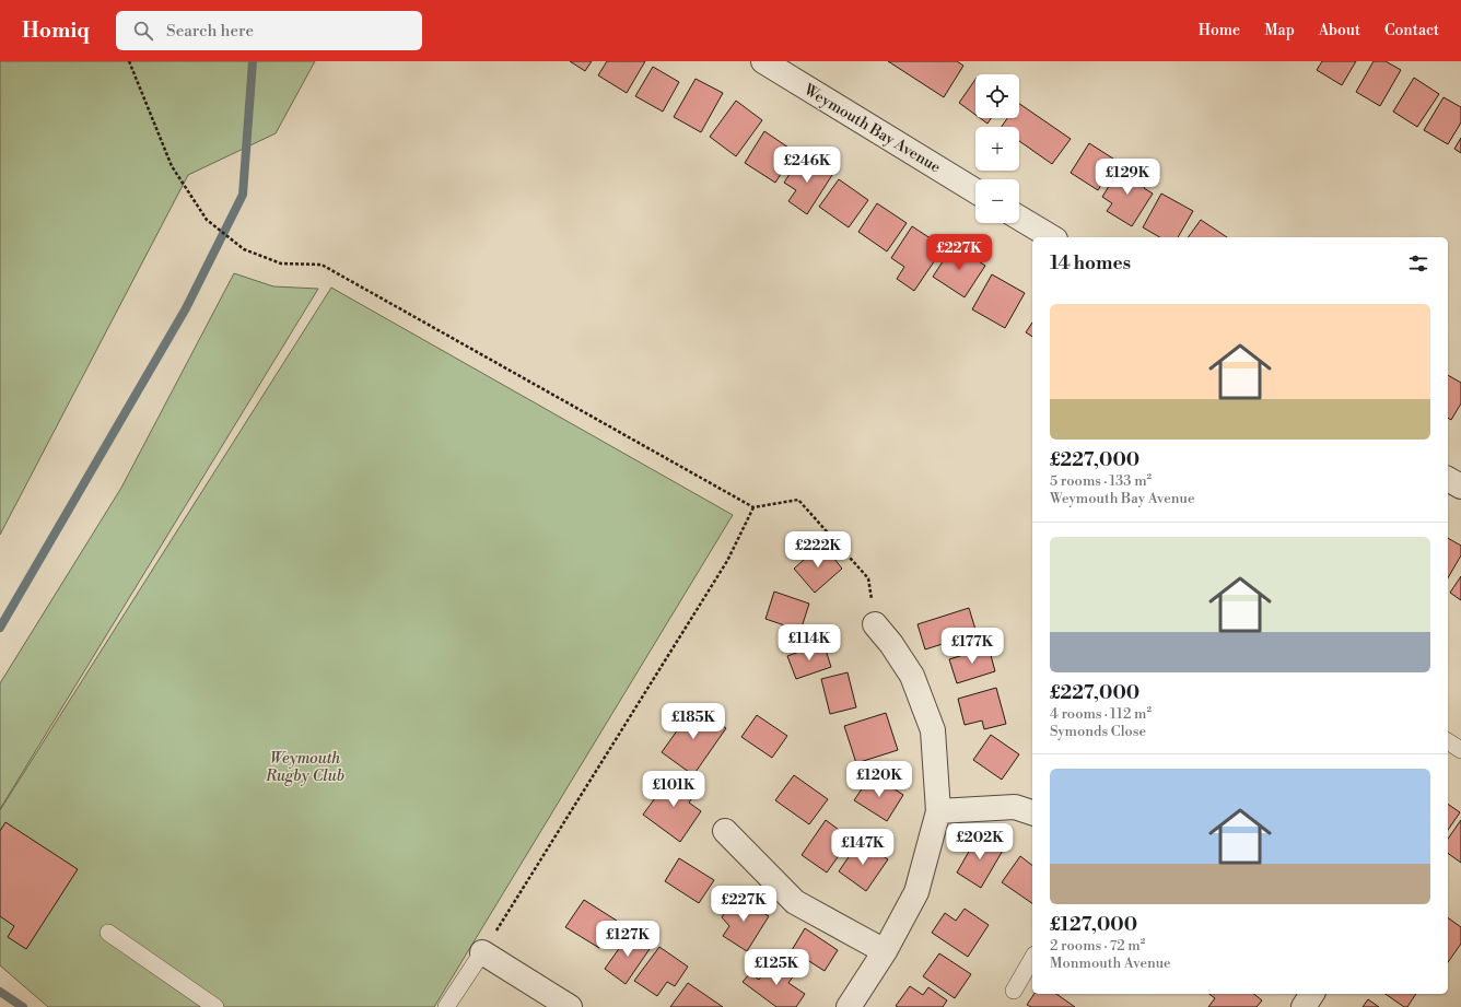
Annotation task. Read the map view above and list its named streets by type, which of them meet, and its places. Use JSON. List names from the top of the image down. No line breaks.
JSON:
{"streets":{"street":["Weymouth Bay Avenue"]},"parks":["Weymouth Rugby Club"],"page":{"header":"Homiq","search":"Search here","nav":["Home","Map","About","Contact"],"map_buttons":["+","−"],"price":["£246K","£129K","£227K","£222K","£114K","£177K","£185K","£120K","£101K","£202K","£147K","£227K","£127K","£125K"],"heading":"14 homes","list":[{"name":"£227,000","note":"5 rooms · 133 m² · Weymouth Bay Avenue"},{"name":"£227,000","note":"4 rooms · 112 m² · Symonds Close"},{"name":"£127,000","note":"2 rooms · 72 m² · Monmouth Avenue"}]}}
